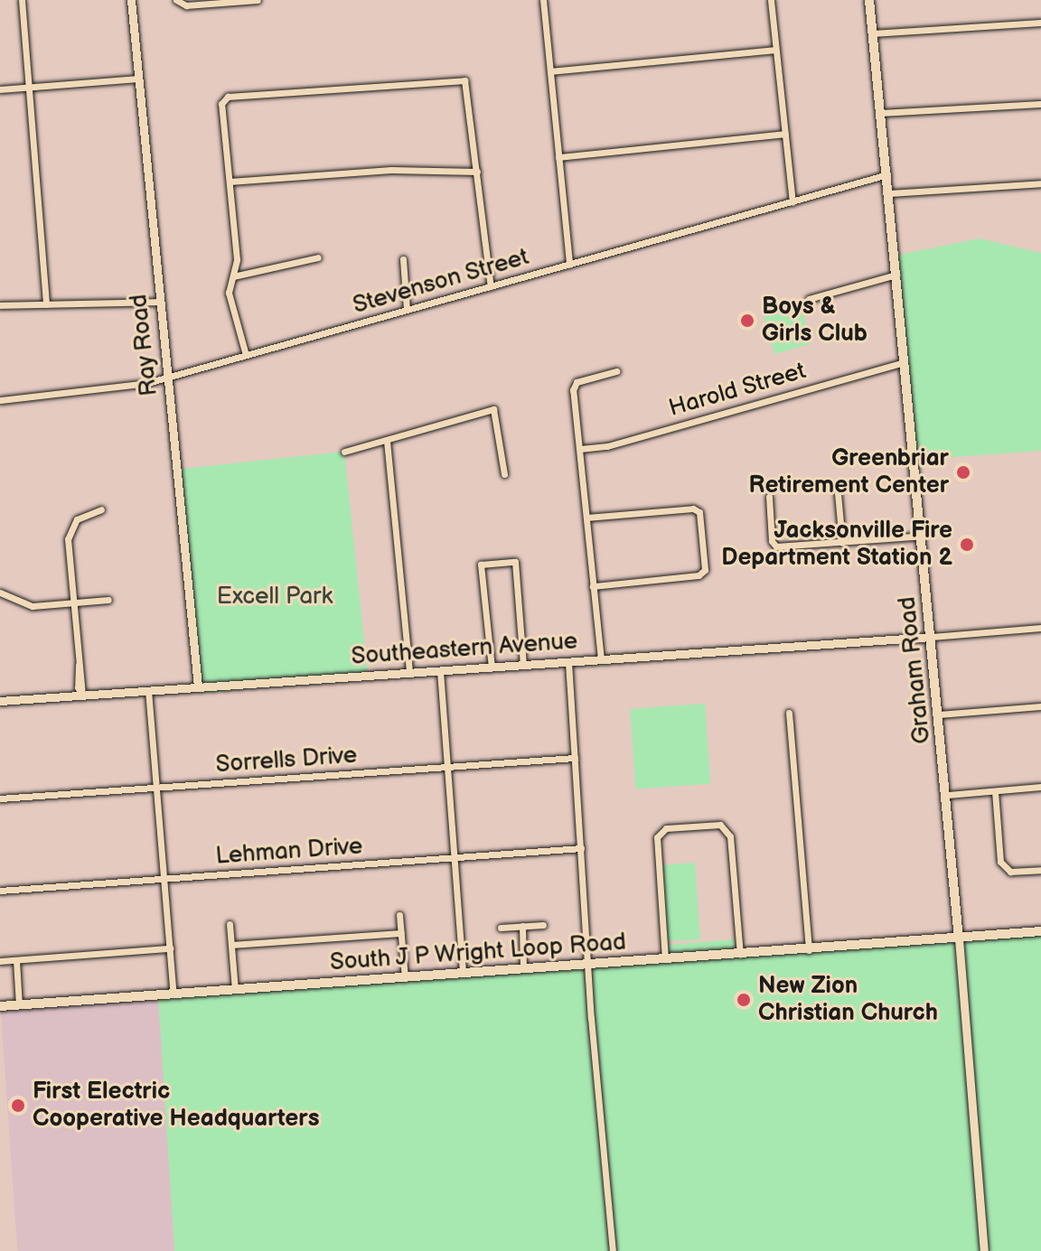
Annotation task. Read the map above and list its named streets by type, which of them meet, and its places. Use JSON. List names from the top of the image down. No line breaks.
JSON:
{"streets":{"main road":["Graham Road","South J P Wright Loop Road"],"street":["Stevenson Street","Ray Road","Harold Street","Southeastern Avenue","Sorrells Drive","Lehman Drive"]},"crossings":[["Stevenson Street","Ray Road"],["Stevenson Street","Graham Road"],["Ray Road","Southeastern Avenue"],["Harold Street","Graham Road"],["Southeastern Avenue","Graham Road"],["Graham Road","South J P Wright Loop Road"]],"parks":["Excell Park"],"places":["Boys & Girls Club","Greenbriar Retirement Center","Jacksonville Fire Department Station 2","New Zion Christian Church","First Electric Cooperative Headquarters"]}
